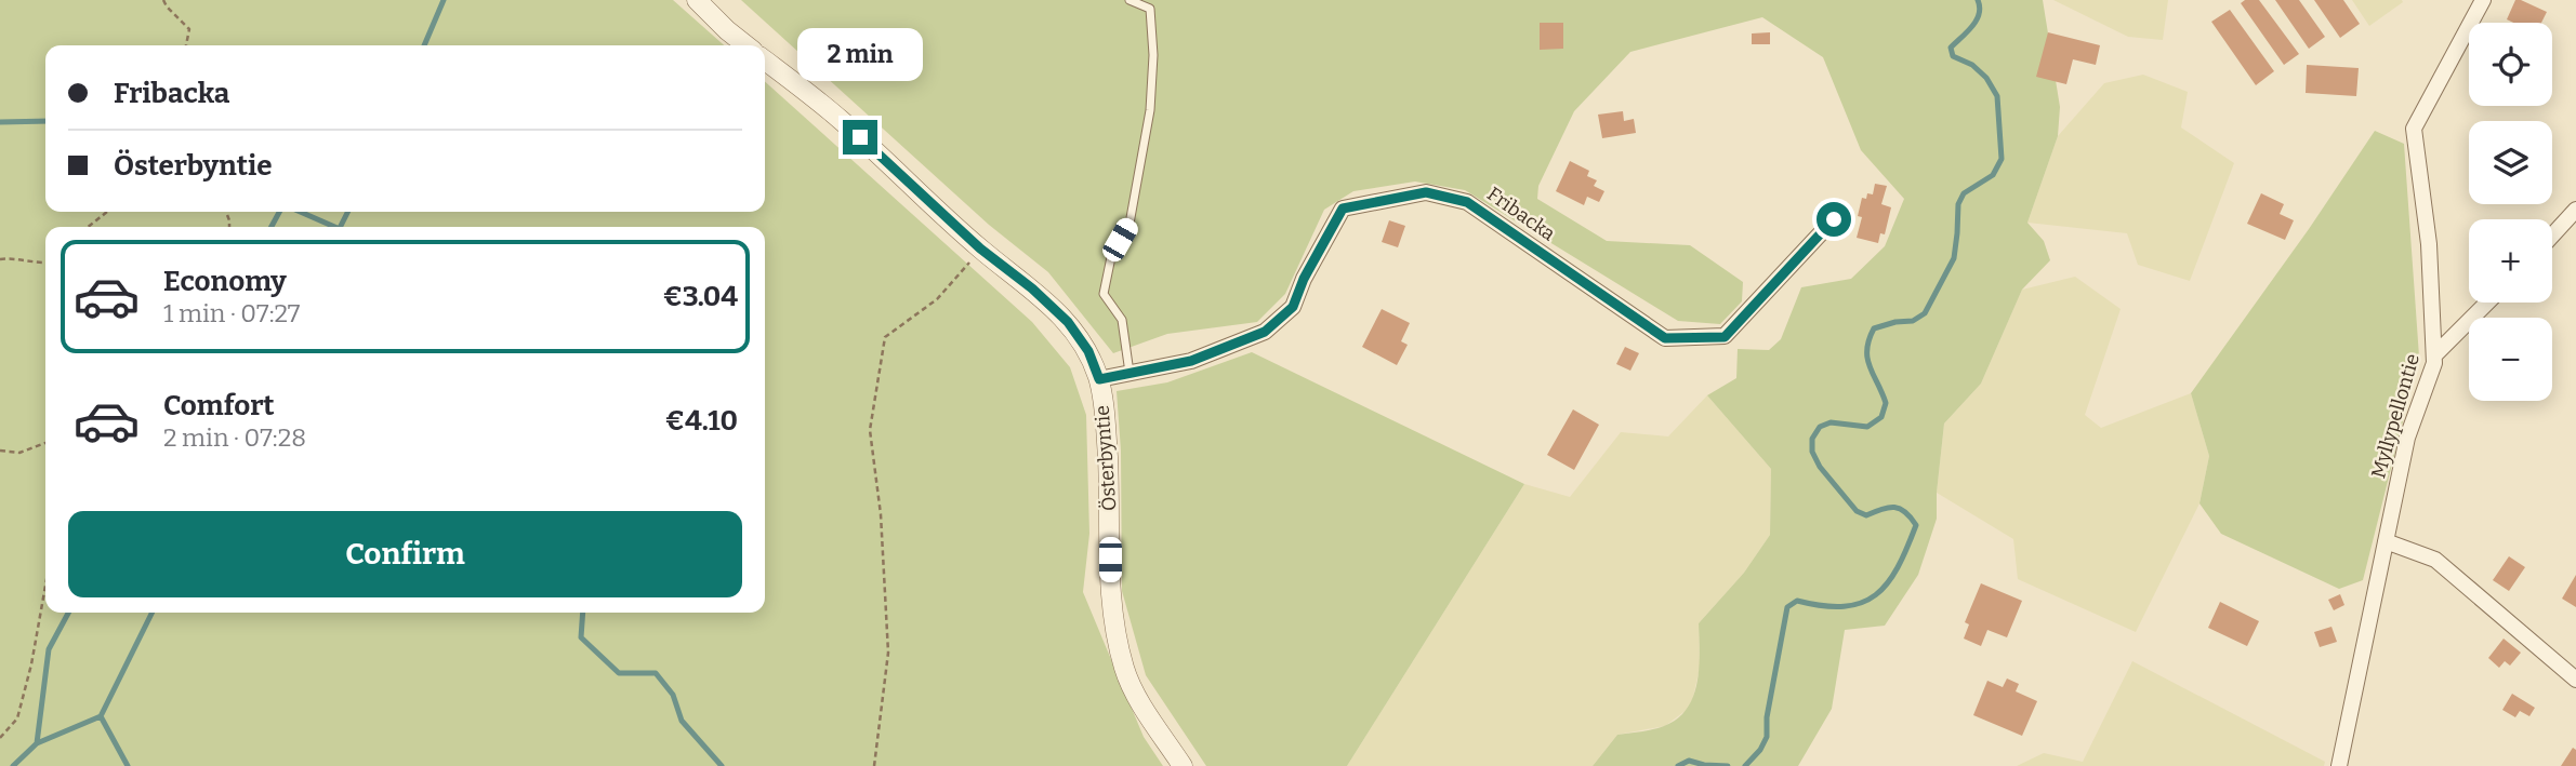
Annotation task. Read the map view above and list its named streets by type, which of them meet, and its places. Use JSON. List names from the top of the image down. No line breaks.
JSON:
{"streets":{"street":["Fribacka","Myllypellontie","Österbyntie"]},"crossings":[["Fribacka","Österbyntie"]],"page":{"map_buttons":["+","−"],"bubble":"2 min","banner":["Fribacka","Österbyntie"],"list":[{"name":"Economy","note":"1 min · 07:27","value":"€3.04"},{"name":"Comfort","note":"2 min · 07:28","value":"€4.10"}],"buttons":"Confirm"}}
